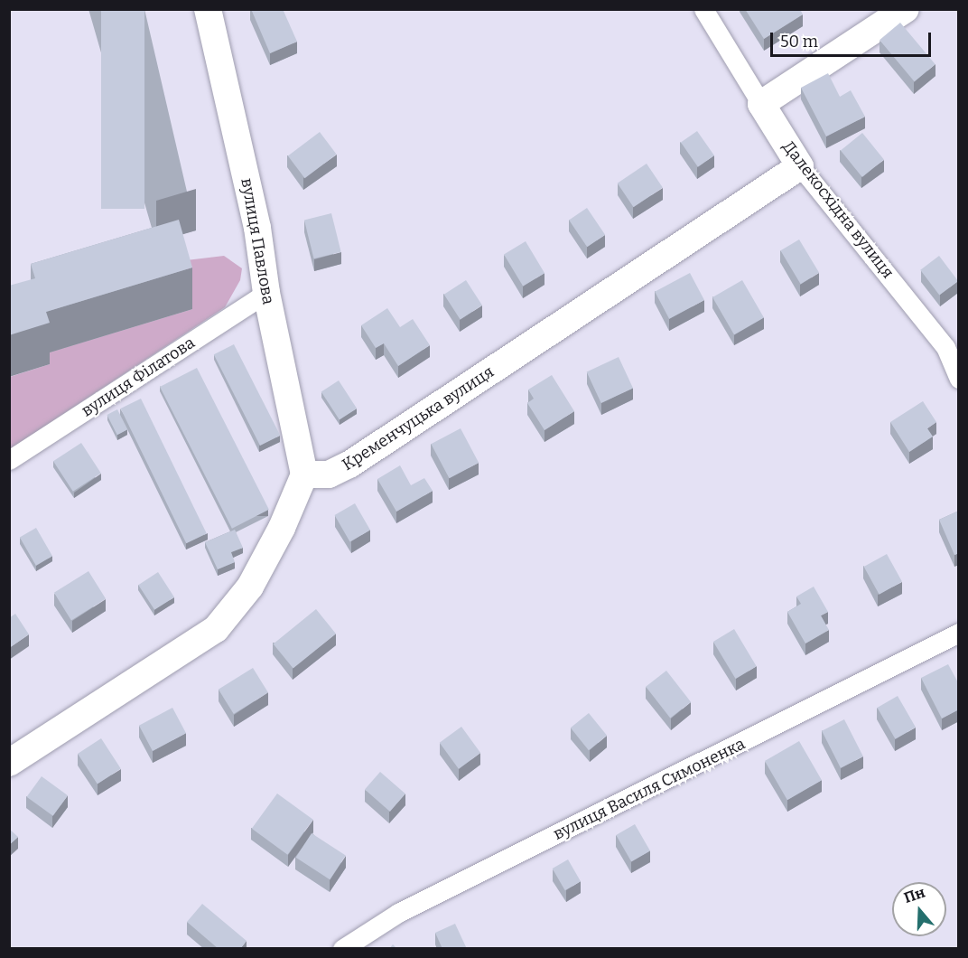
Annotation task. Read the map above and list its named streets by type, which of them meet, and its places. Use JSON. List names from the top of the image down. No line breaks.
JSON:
{"streets":{"street":["Далекосхідна вулиця","вулиця Павлова","вулиця Філатова","Кременчуцька вулиця","вулиця Василя Симоненка"]},"crossings":[["Далекосхідна вулиця","Кременчуцька вулиця"],["вулиця Павлова","вулиця Філатова"],["вулиця Павлова","Кременчуцька вулиця"]],"scale_bar":"50 m","north":"top"}
